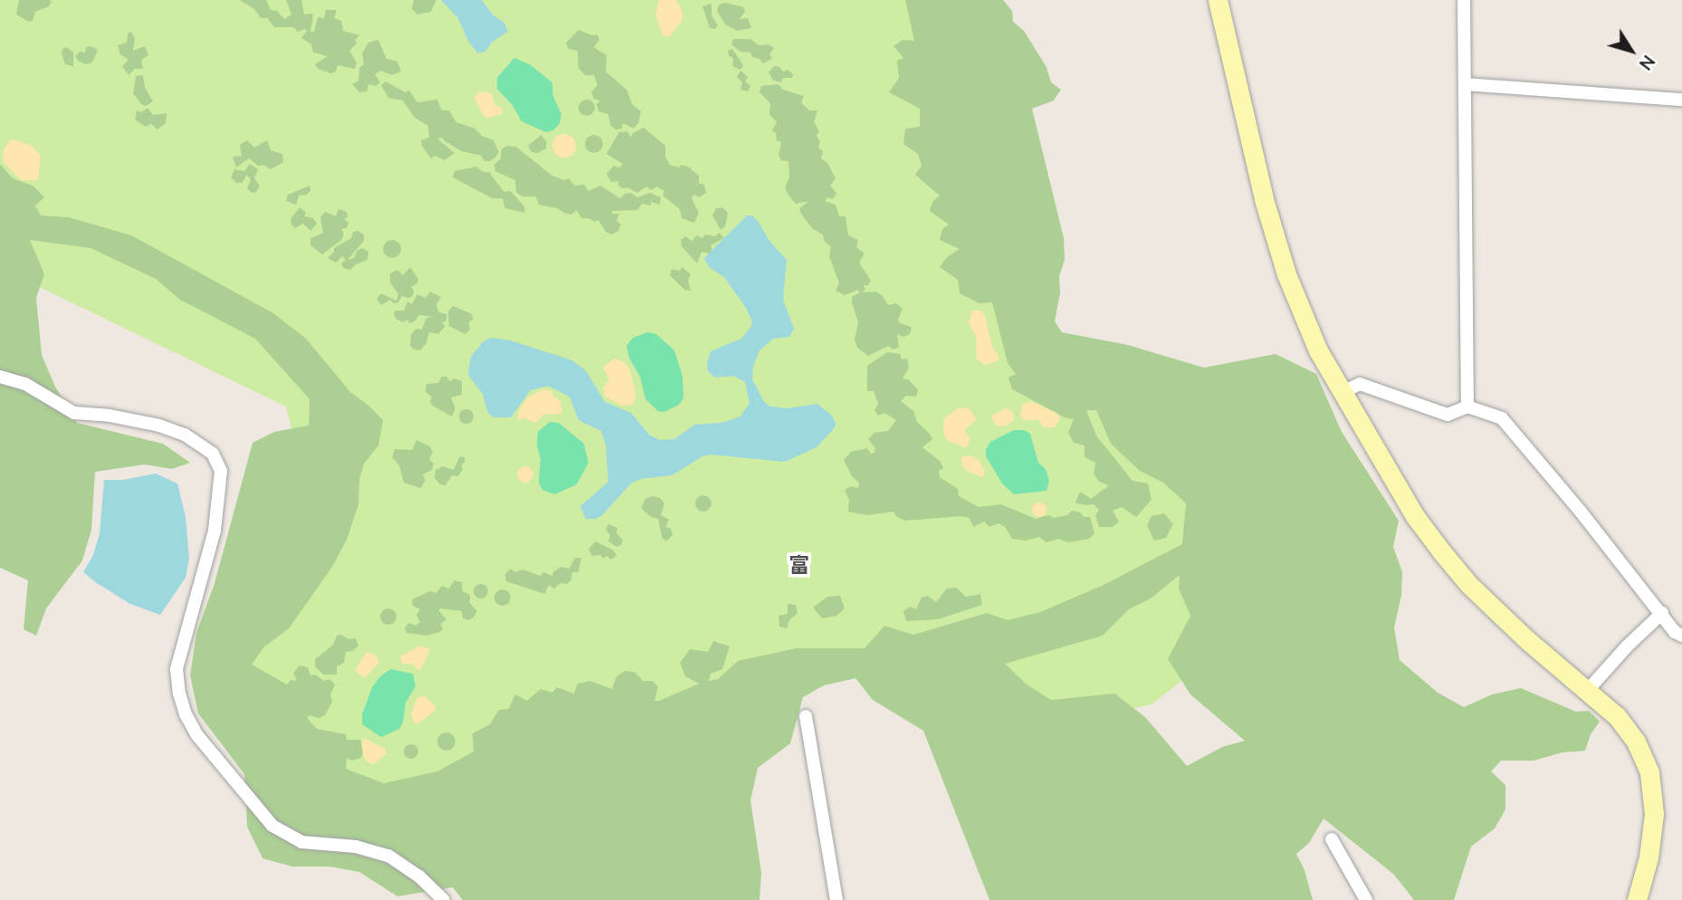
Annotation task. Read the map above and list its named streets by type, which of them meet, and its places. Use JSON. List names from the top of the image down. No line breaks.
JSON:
{"districts":["富"],"north":"bottom right"}
